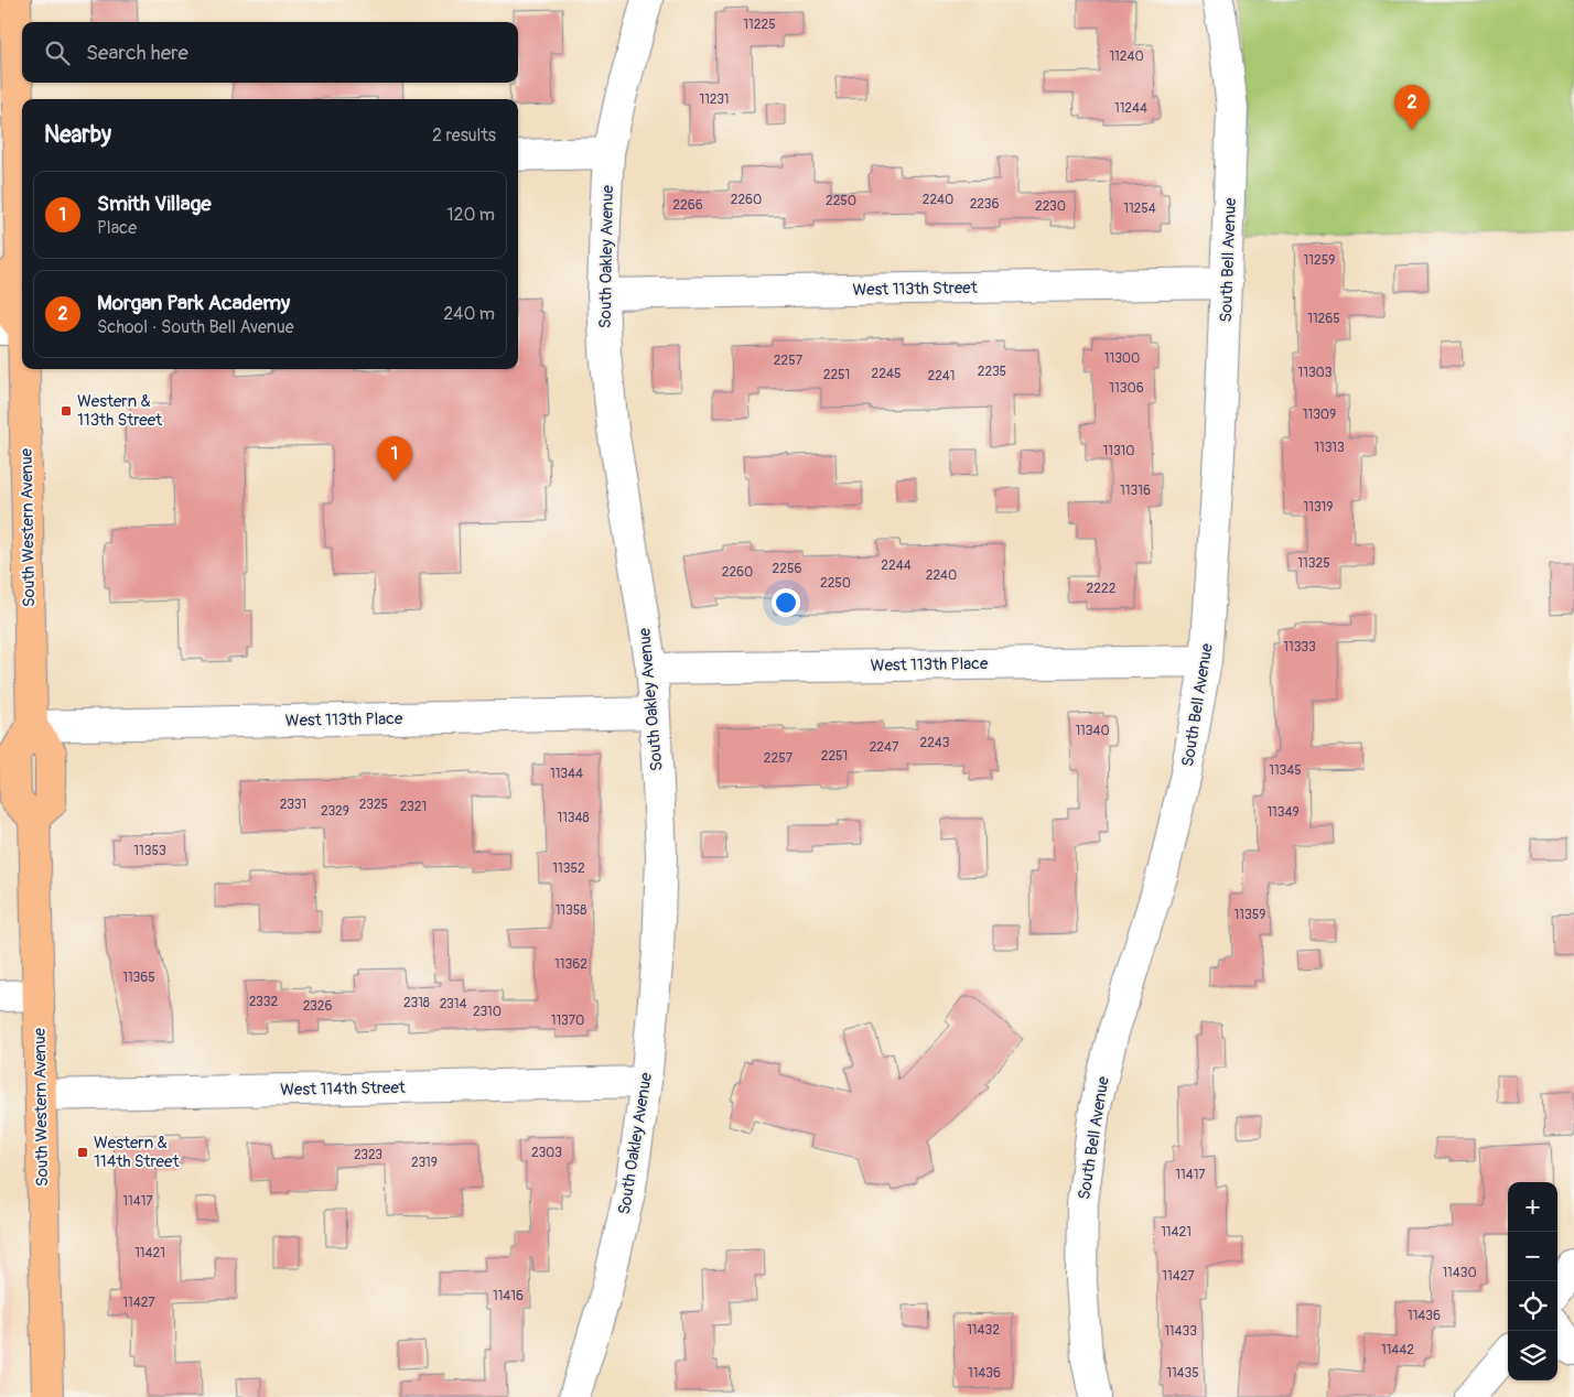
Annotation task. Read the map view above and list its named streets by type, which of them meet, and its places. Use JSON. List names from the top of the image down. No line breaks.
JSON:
{"streets":{"main road":["South Western Avenue"],"street":["South Oakley Avenue","South Bell Avenue","West 113th Street","West 113th Place","West 114th Street"]},"crossings":[["South Oakley Avenue","West 113th Street"],["South Oakley Avenue","West 113th Place"],["South Oakley Avenue","West 114th Street"],["South Bell Avenue","West 113th Street"],["South Bell Avenue","West 113th Place"],["South Western Avenue","West 113th Place"],["South Western Avenue","West 114th Street"]],"places":{"transit":["Western & 113th Street","Western & 114th Street"]},"house_numbers":["11225","11240","11231","11244","2260","2240","2250","2236","2266","2230","11254","11259","11265","11300","2257","2235","11303","2245","2251","2241","11306","11309","11313","11310","11316","11319","11325","2244","2256","2260","2240","2250","2222","11333","11340","2243","2247","2251","2257","11345","11344","2331","2325","2321","2329","11349","11348","11353","11352","11358","11359","11362","11365","2332","2318","2314","2326","2310","11370","2303","2323","2319","11417","11417","11421","11421","11430","11427","11416","11427","11436","11432","11433","11442","11436","11435"],"page":{"search":"Search here","pins":["2","1"],"heading":["Nearby","2 results"],"list":[{"mark":"1","name":"Smith Village","note":"Place","value":"120 m"},{"mark":"2","name":"Morgan Park Academy","note":"School · South Bell Avenue","value":"240 m"}],"map_buttons":["+","−"]}}
